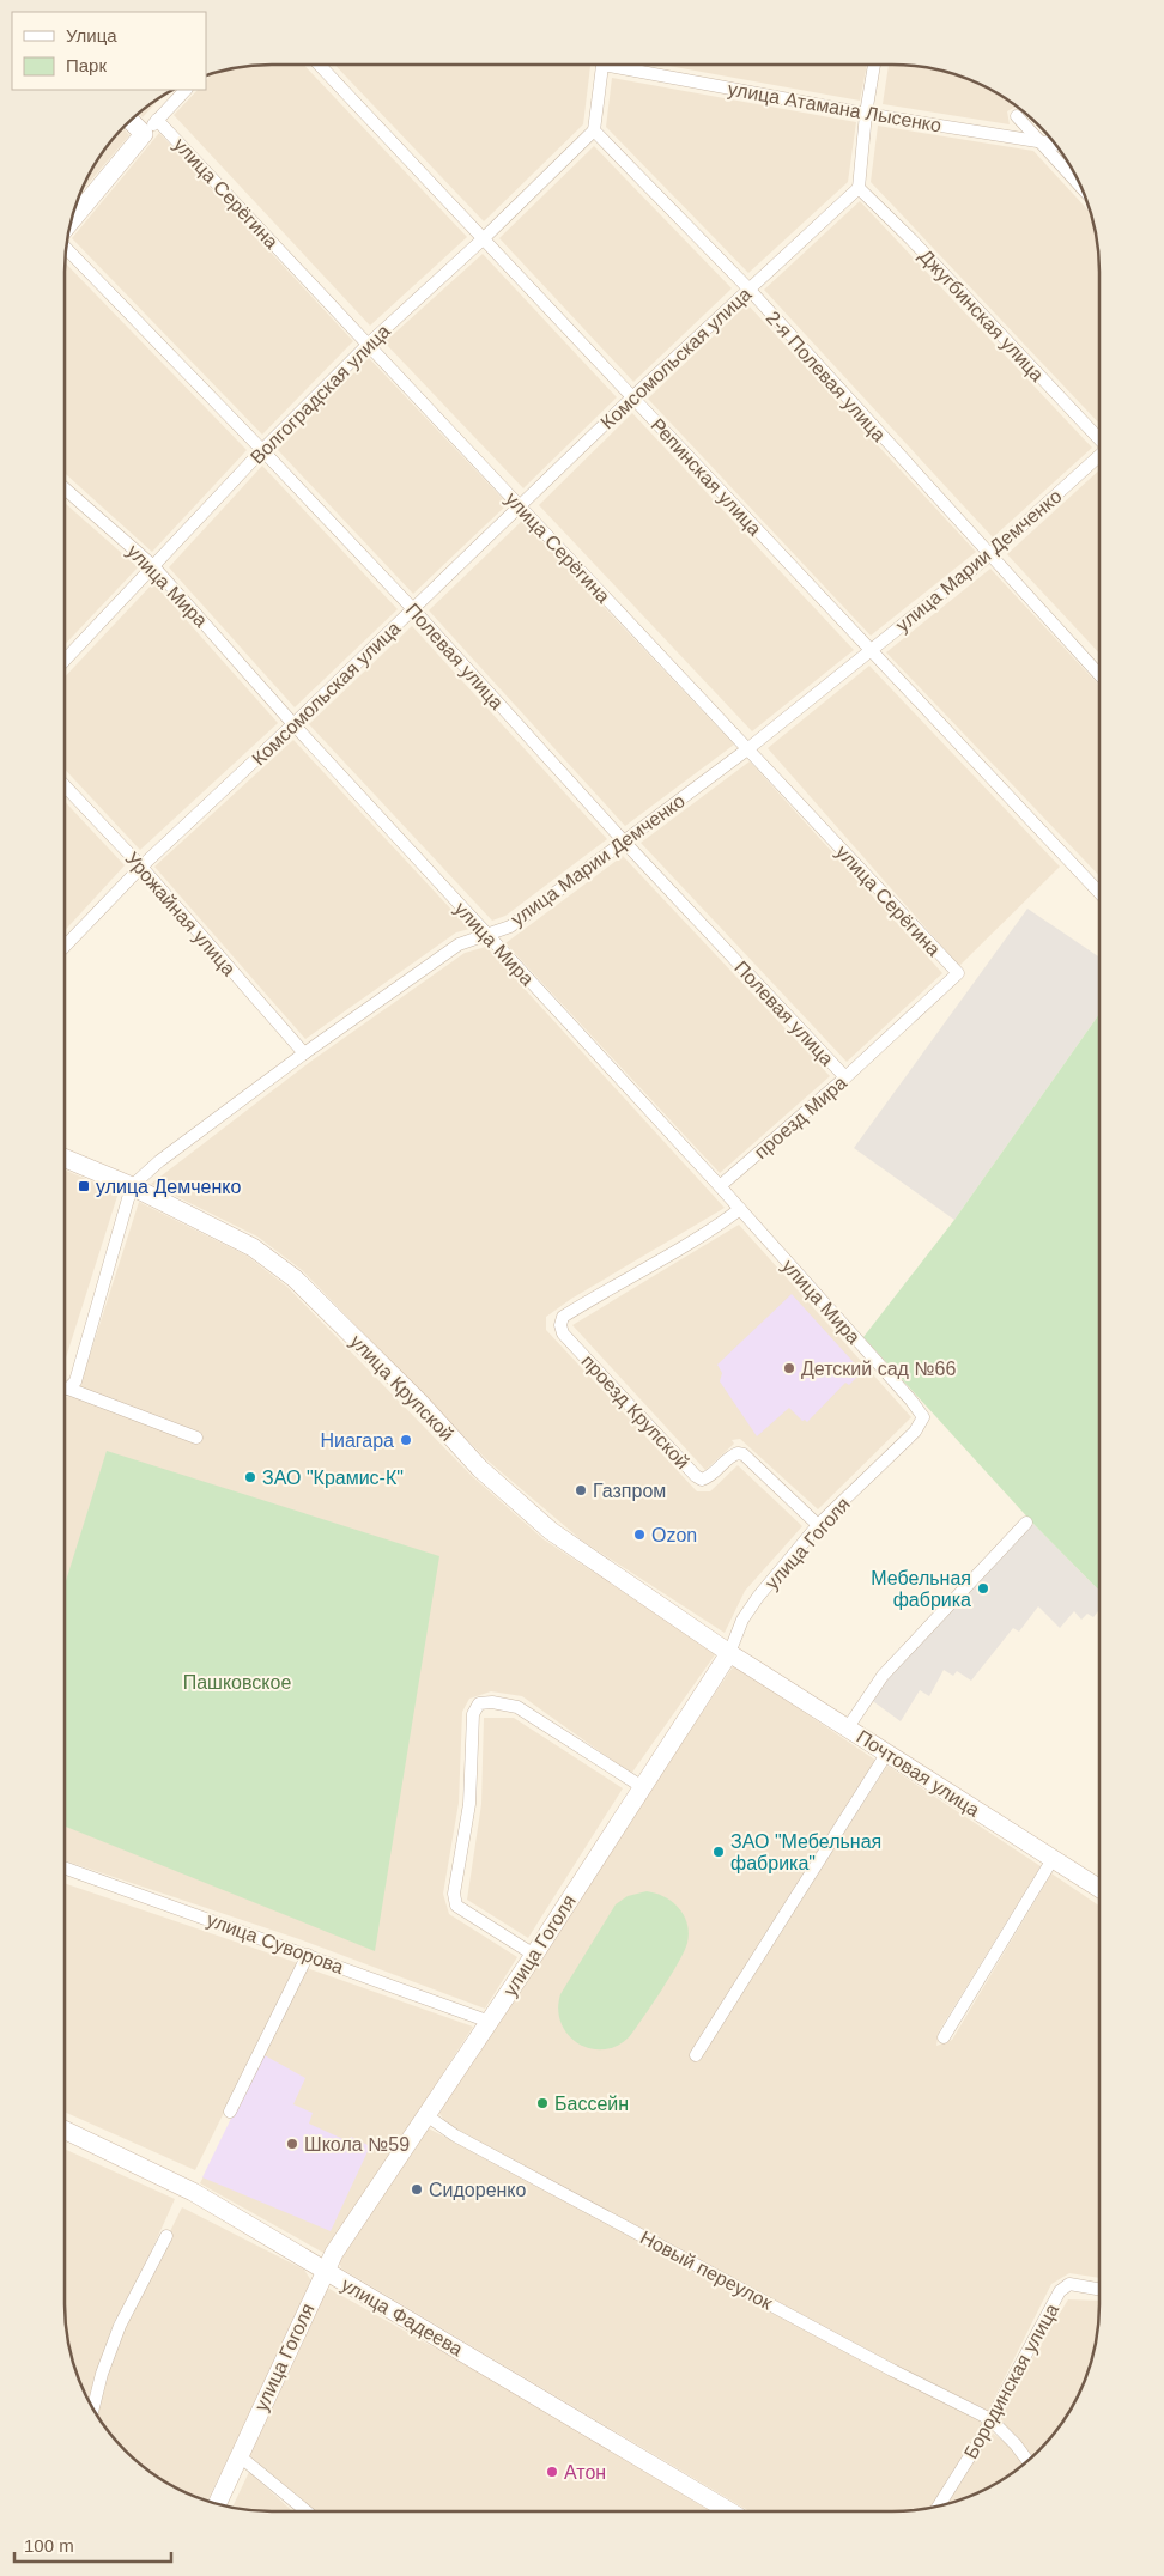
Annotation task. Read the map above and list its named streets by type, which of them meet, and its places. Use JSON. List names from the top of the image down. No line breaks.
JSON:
{"streets":{"street":["улица Атамана Лысенко","улица Серёгина","Джугбинская улица","Комсомольская улица","2-я Полевая улица","Волгоградская улица","Репинская улица","улица Марии Демченко","улица Мира","Полевая улица","Урожайная улица","проезд Мира","улица Крупской","проезд Крупской","улица Гоголя","Почтовая улица","улица Суворова","Новый переулок","улица Фадеева","Бородинская улица"]},"crossings":[["улица Серёгина","Комсомольская улица"],["улица Серёгина","Волгоградская улица"],["улица Серёгина","улица Марии Демченко"],["улица Серёгина","проезд Мира"],["Джугбинская улица","Комсомольская улица"],["Комсомольская улица","2-я Полевая улица"],["Комсомольская улица","Репинская улица"],["Комсомольская улица","улица Мира"],["Комсомольская улица","Полевая улица"],["Комсомольская улица","Урожайная улица"],["2-я Полевая улица","Волгоградская улица"],["2-я Полевая улица","улица Марии Демченко"],["Волгоградская улица","Репинская улица"],["Волгоградская улица","улица Мира"],["Волгоградская улица","Полевая улица"],["Репинская улица","улица Марии Демченко"],["улица Марии Демченко","улица Мира"],["улица Марии Демченко","Полевая улица"],["улица Марии Демченко","Урожайная улица"],["улица Марии Демченко","улица Крупской"],["улица Мира","проезд Мира"],["улица Мира","проезд Крупской"],["улица Мира","улица Гоголя"],["Полевая улица","проезд Мира"],["улица Крупской","улица Гоголя"],["улица Крупской","Почтовая улица"],["проезд Крупской","улица Гоголя"],["улица Гоголя","Почтовая улица"],["улица Гоголя","улица Суворова"],["улица Гоголя","Новый переулок"],["улица Гоголя","улица Фадеева"],["Новый переулок","Бородинская улица"]],"parks":["Пашковское"],"places":{"transit":["улица Демченко"],"other":["Детский сад №66","Ниагара","ЗАО \"Крамис-К\"","Газпром","Ozon","Мебельная фабрика","ЗАО \"Мебельная фабрика\"","Бассейн","Школа №59","Сидоренко","Атон"]},"legend":["Улица","Парк"],"scale_bar":"100 m"}
